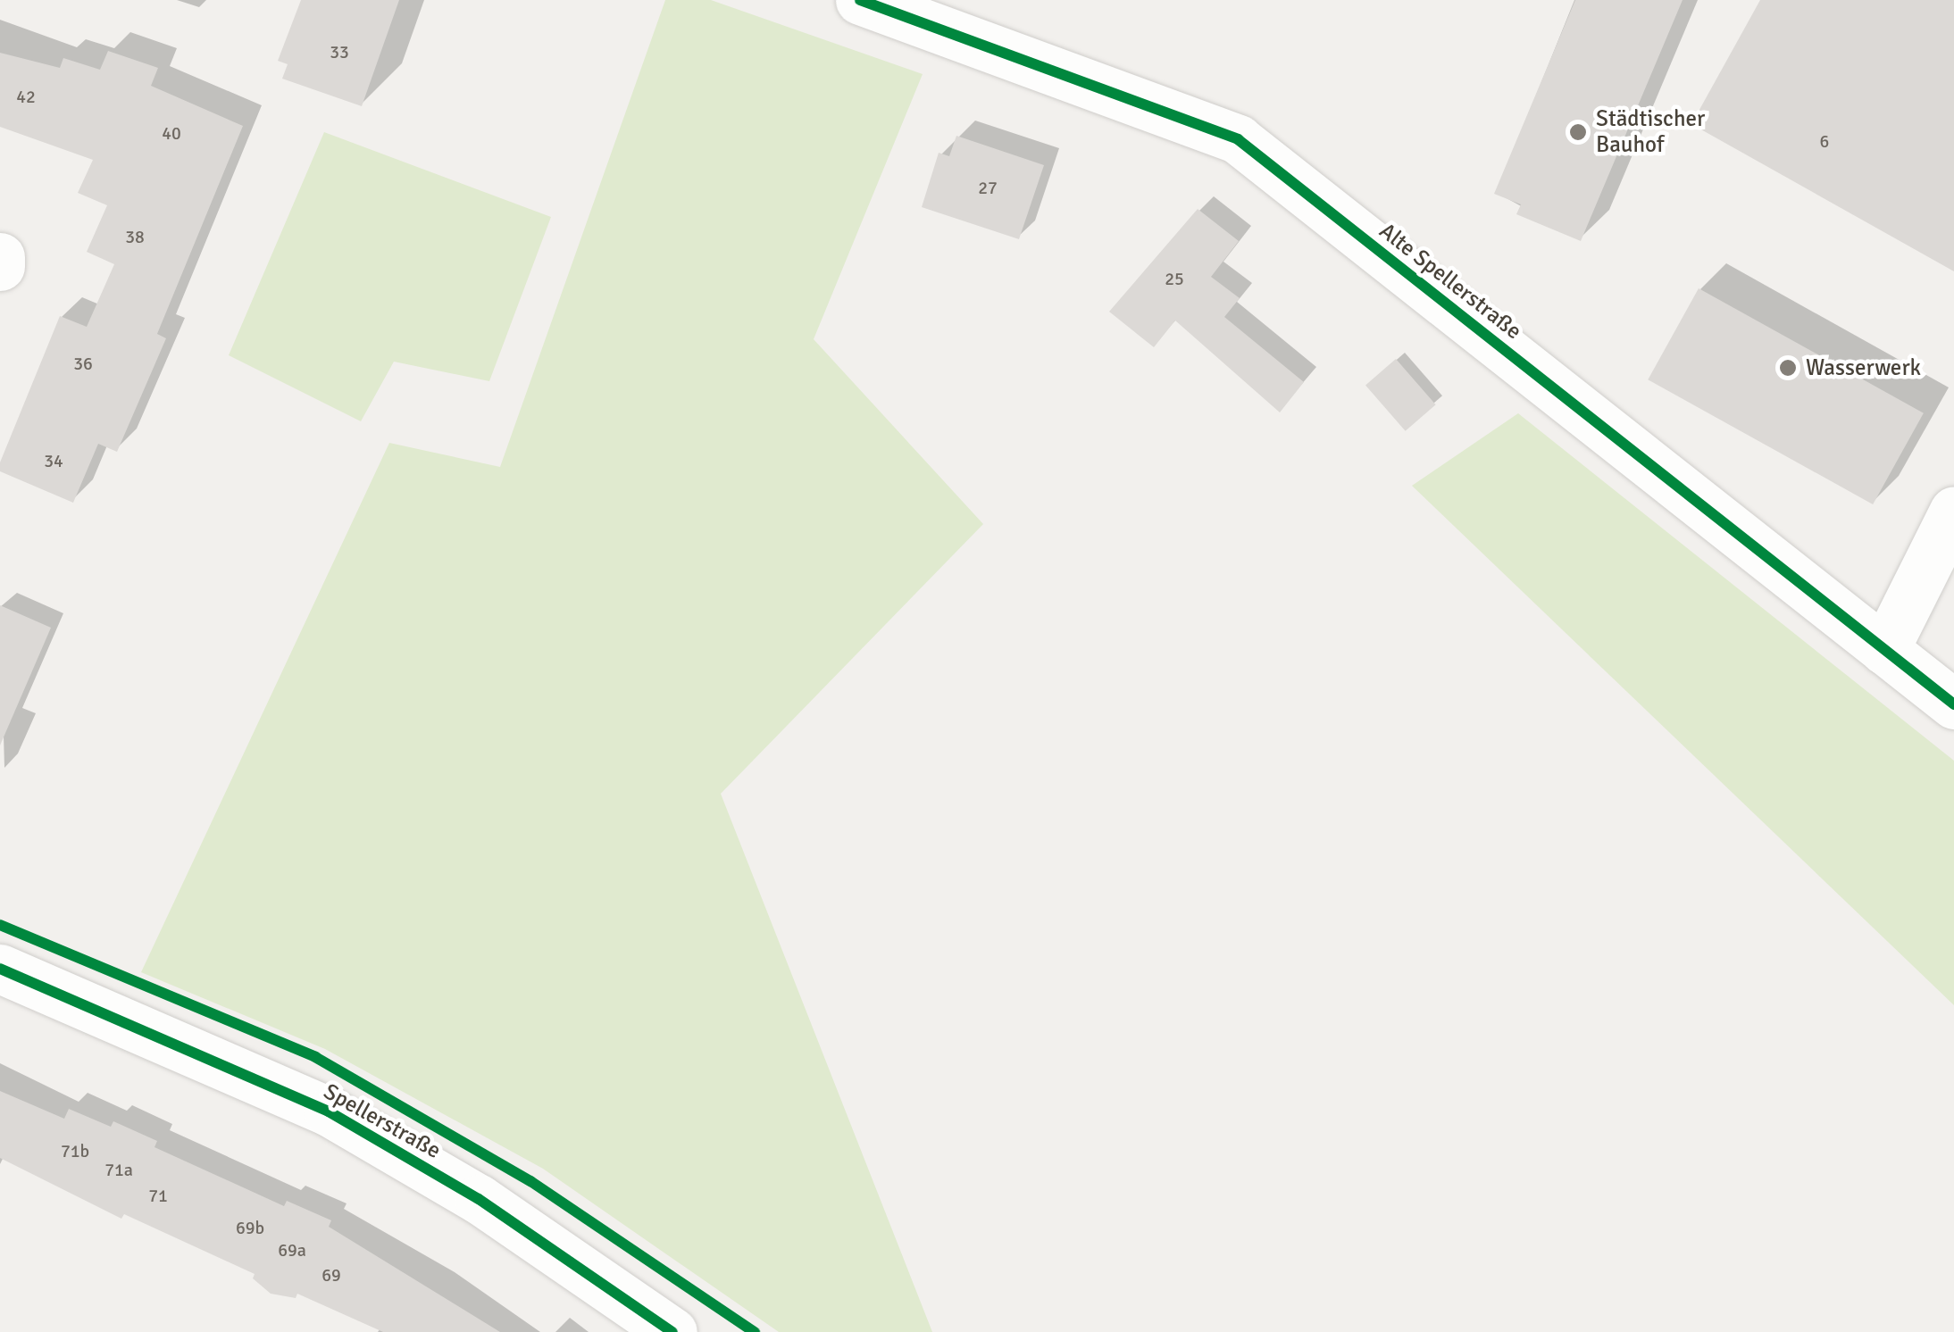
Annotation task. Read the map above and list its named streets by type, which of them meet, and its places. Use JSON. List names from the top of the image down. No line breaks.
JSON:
{"streets":{"street":["Alte Spellerstraße","Spellerstraße"]},"places":["Städtischer Bauhof","Wasserwerk"],"house_numbers":["33","42","40","6","27","38","25","36","34","71b","71a","71","69b","69a","69"]}
